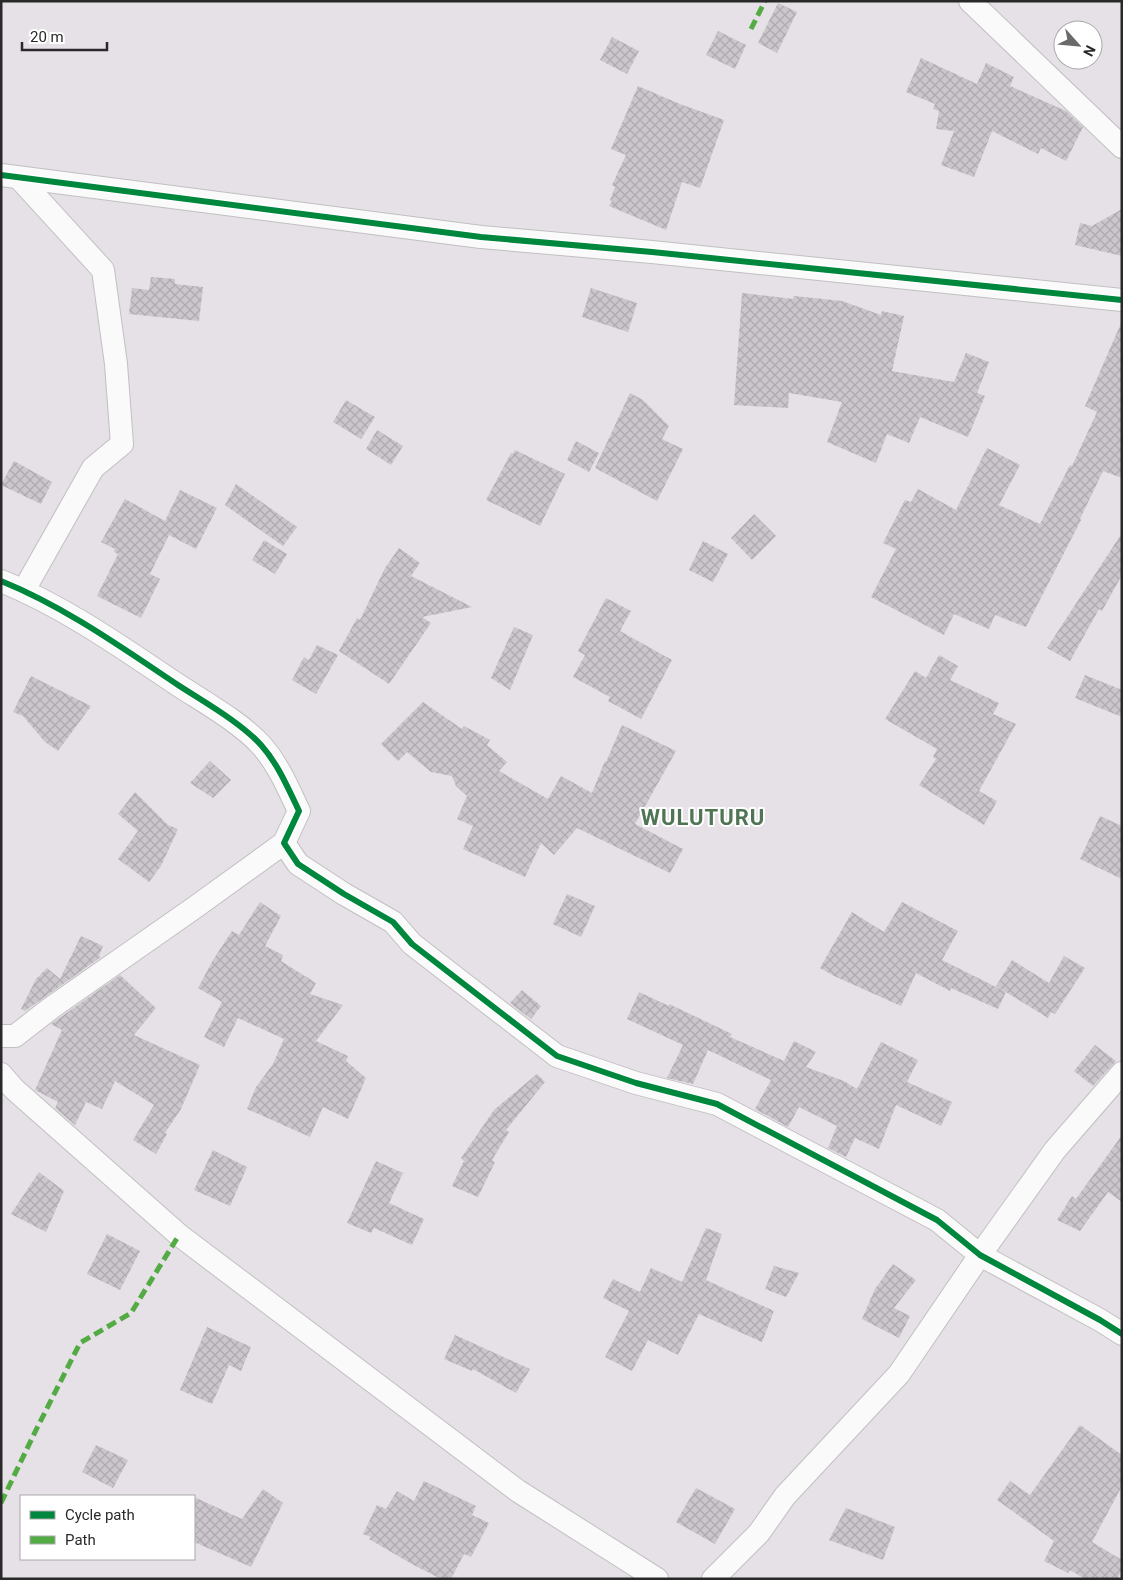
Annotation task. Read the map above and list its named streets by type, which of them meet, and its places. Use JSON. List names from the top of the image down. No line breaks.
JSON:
{"districts":["WULUTURU"],"legend":["Cycle path","Path"],"scale_bar":"20 m","north":"bottom right"}
